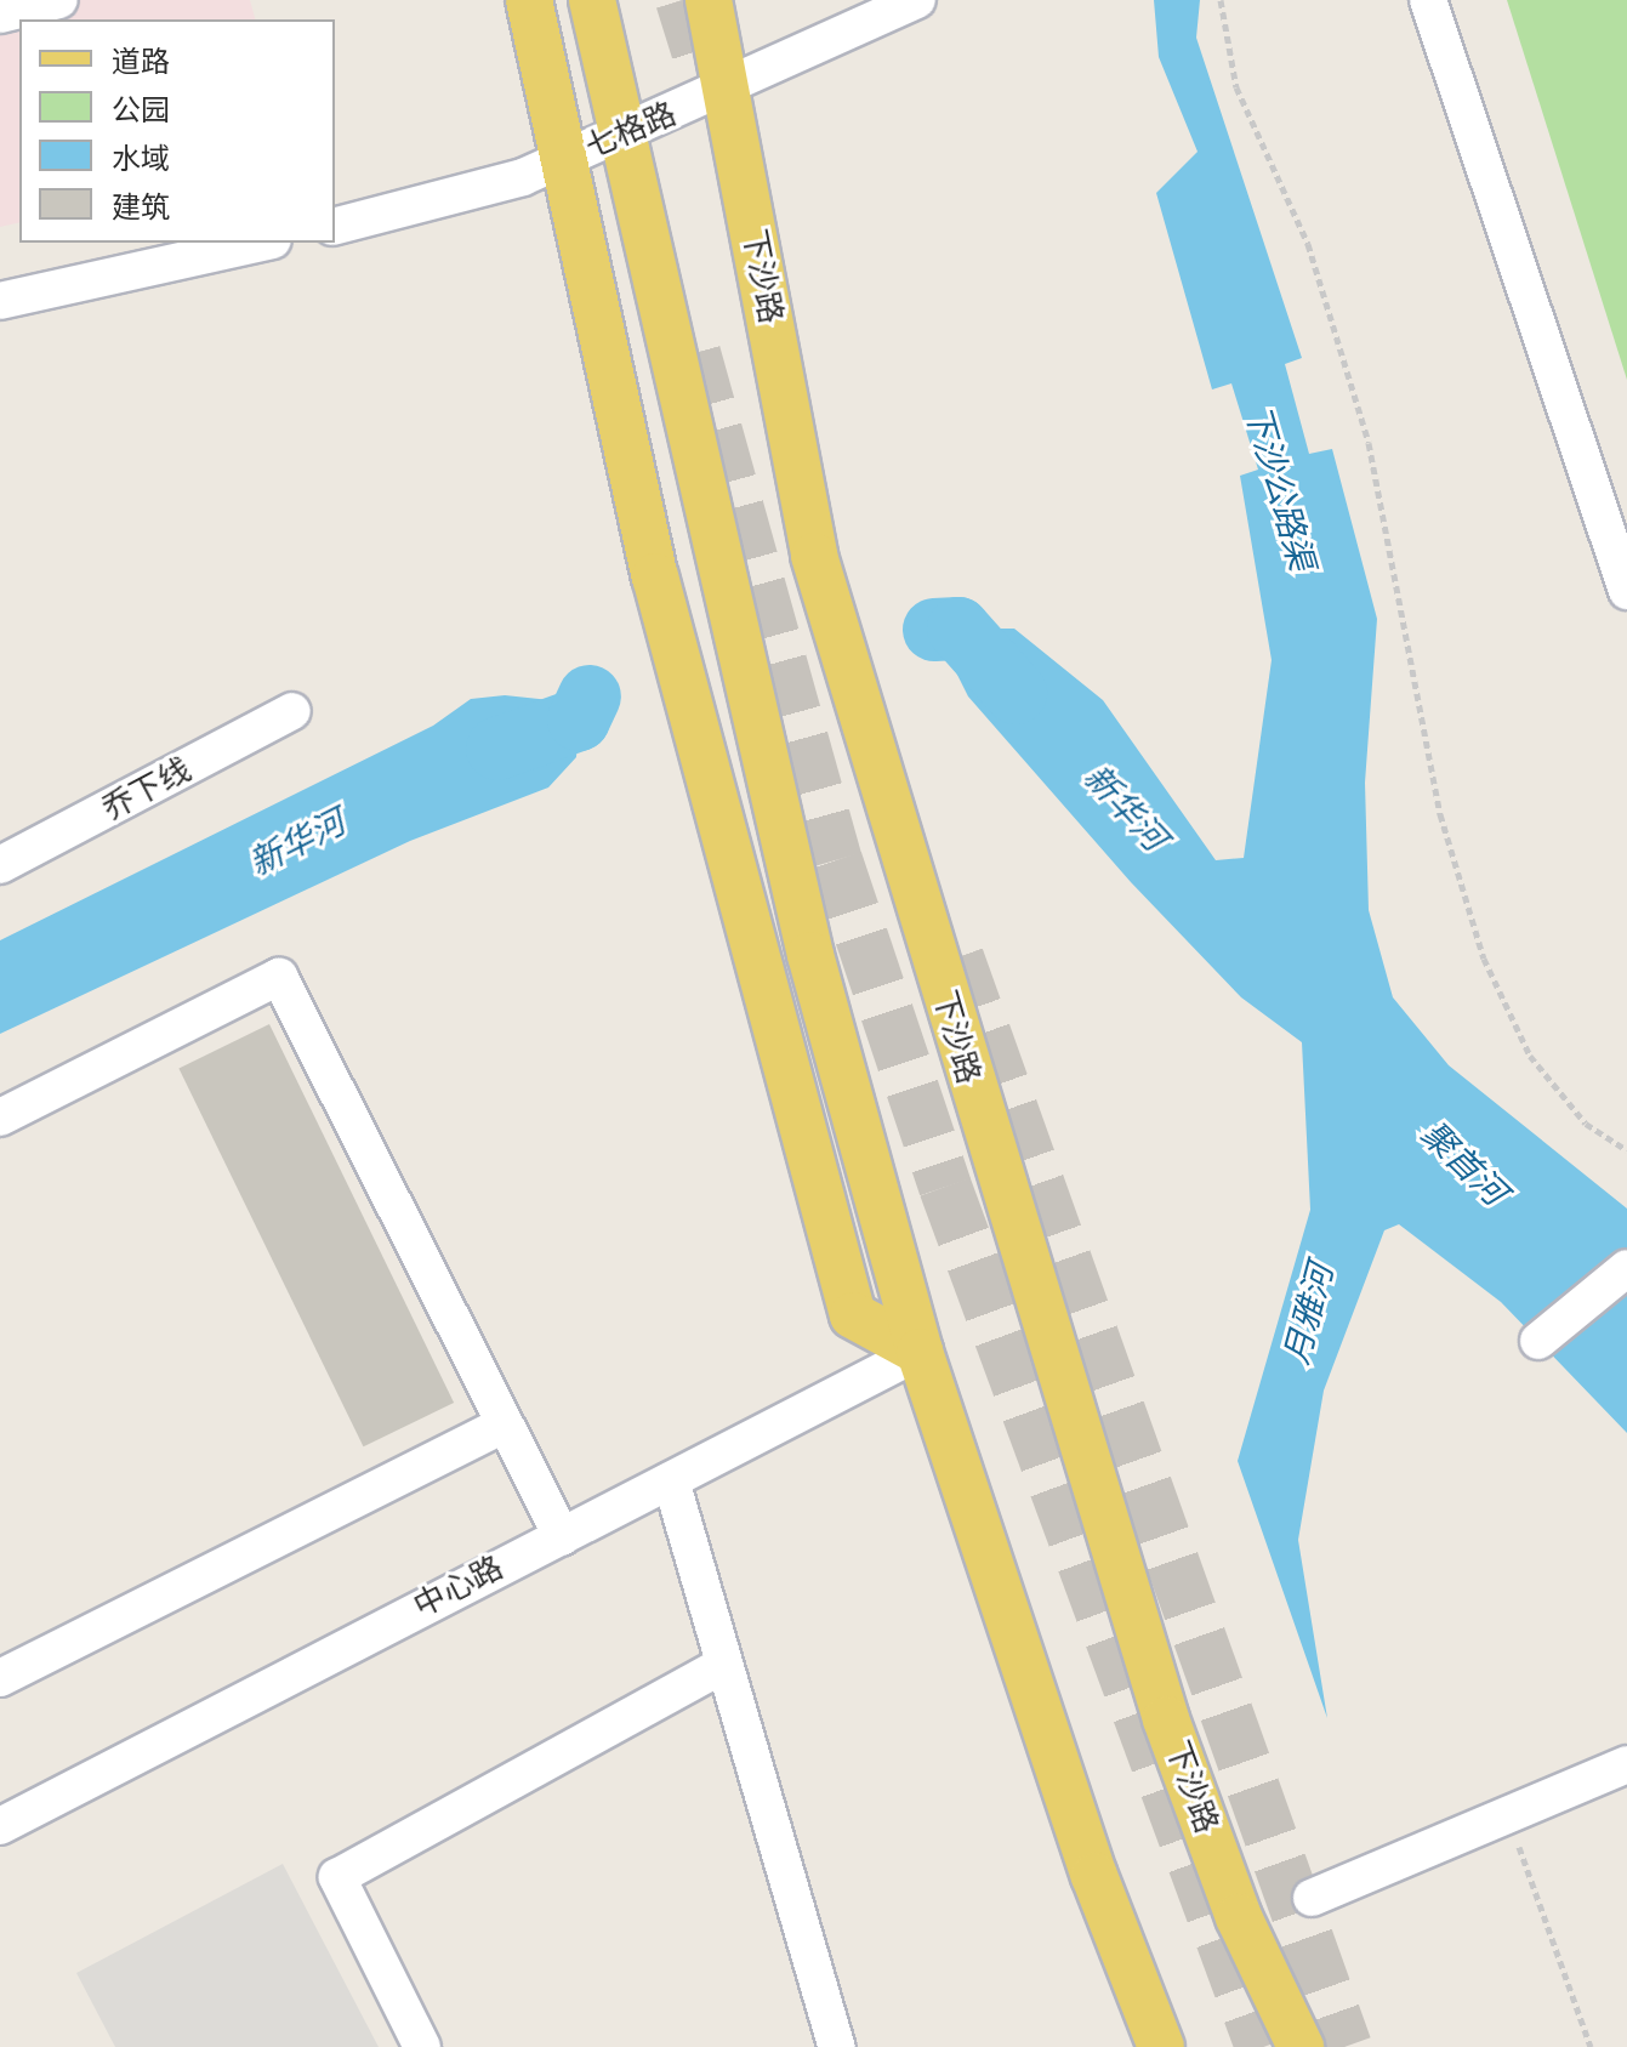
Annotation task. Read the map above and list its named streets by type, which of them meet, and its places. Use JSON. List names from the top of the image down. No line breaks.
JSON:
{"streets":{"main road":["下沙路"],"street":["七格路","乔下线","中心路"]},"crossings":[["七格路","下沙路"]],"water":["下沙公路渠","新华河","聚首河","月雅河"],"legend":["道路","公园","水域","建筑"]}
